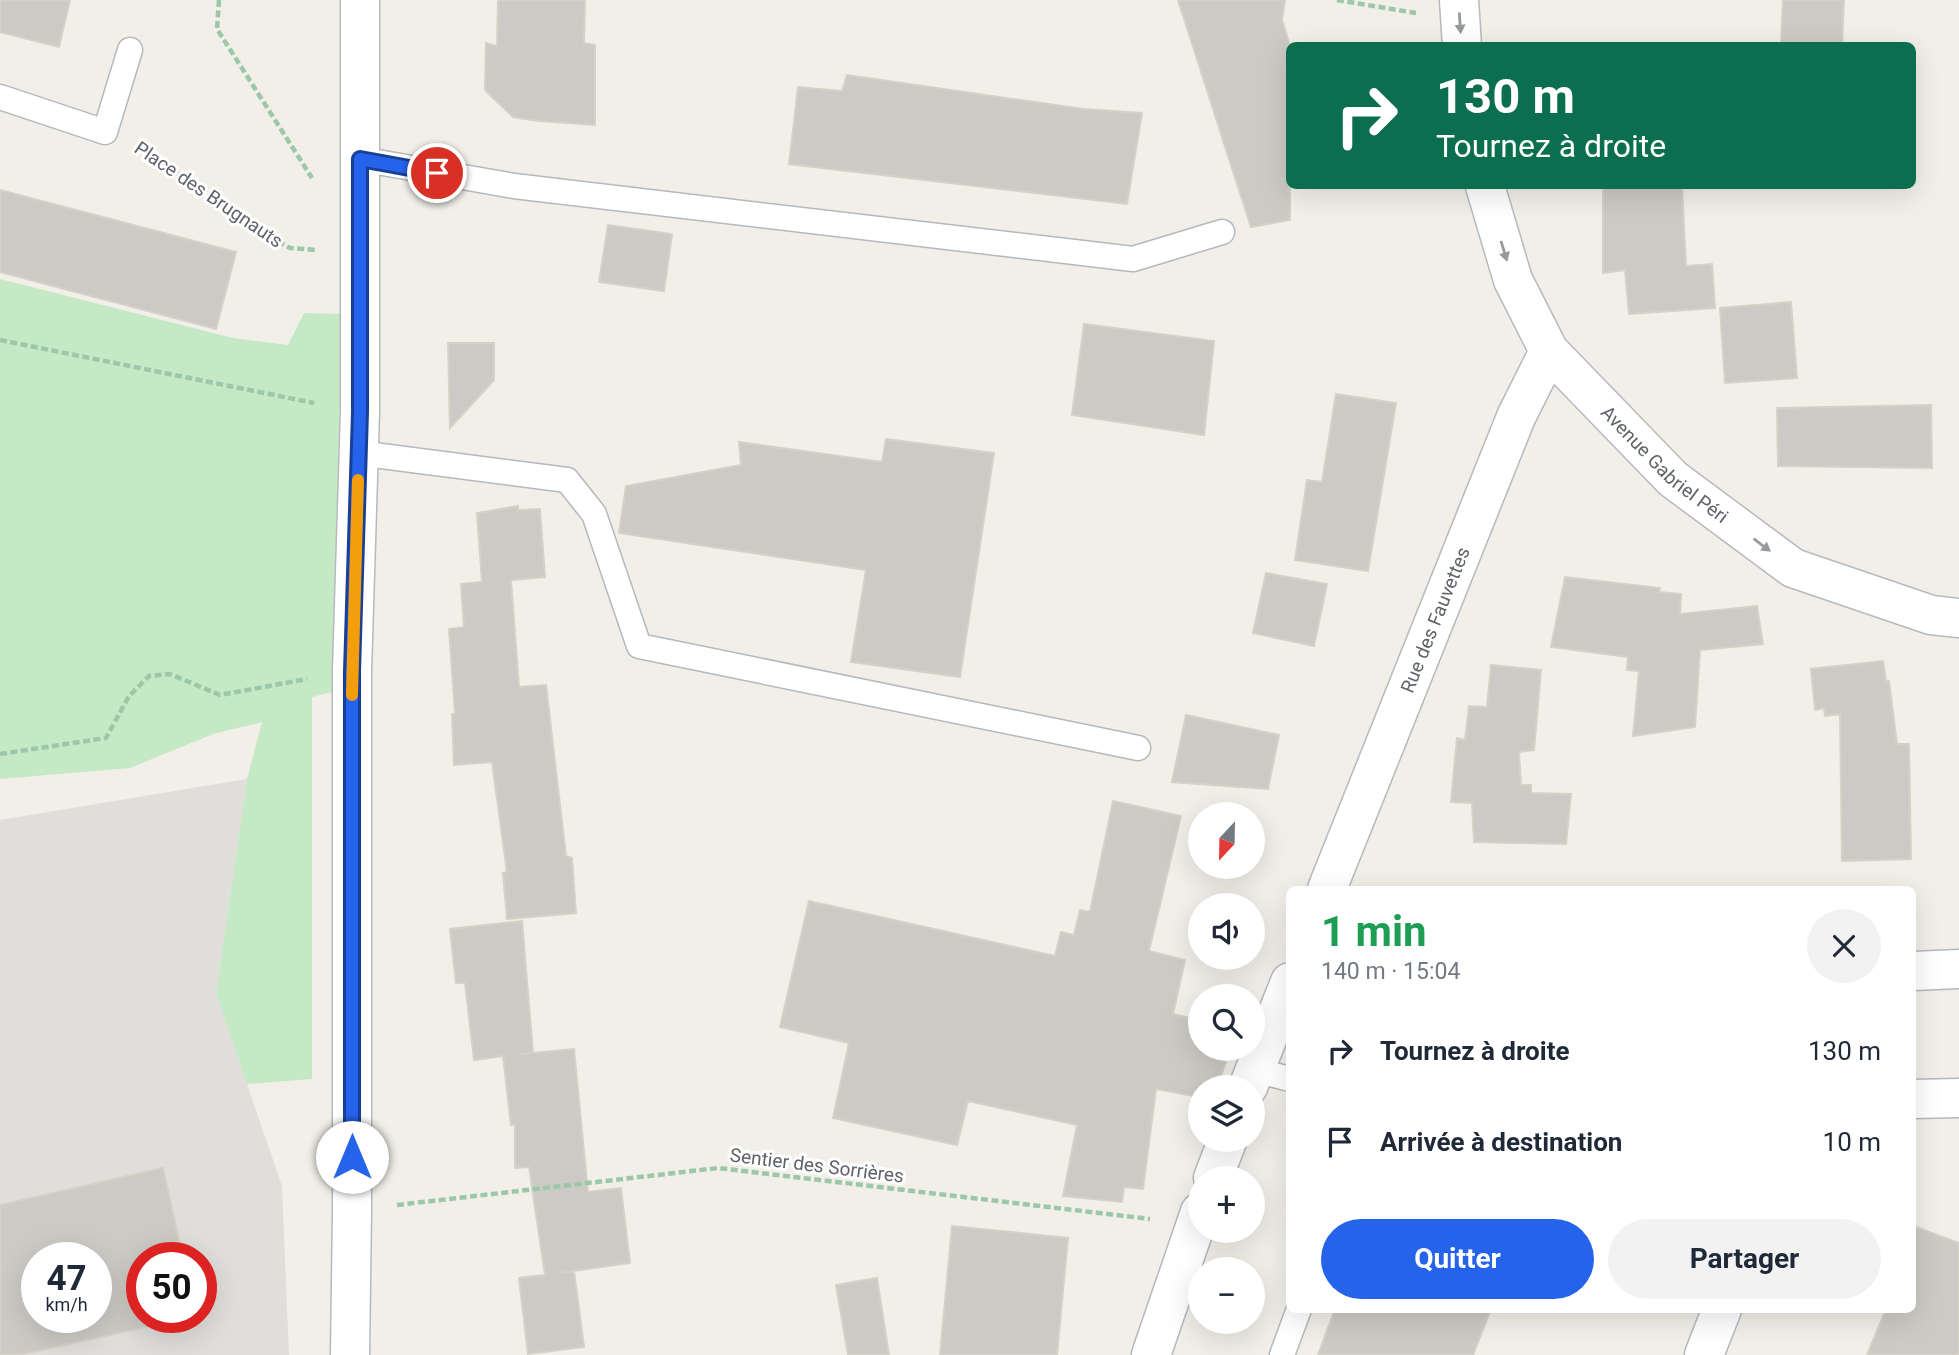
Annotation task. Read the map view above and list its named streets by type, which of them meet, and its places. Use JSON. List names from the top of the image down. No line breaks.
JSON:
{"streets":{"street":["Avenue Gabriel Péri","Rue des Fauvettes"],"path":["Place des Brugnauts","Sentier des Sorrières"]},"crossings":[["Avenue Gabriel Péri","Rue des Fauvettes"]],"one_way":["Avenue Gabriel Péri"],"north":"bottom","page":{"turn":["130 m","Tournez à droite"],"map_buttons":["+","−"],"heading":["1 min","140 m · 15:04"],"list":[{"name":"Tournez à droite","value":"130 m"},{"name":"Arrivée à destination","value":"10 m"}],"buttons":["Quitter","Partager"],"speed":"47 km/h","limit":"50"}}
